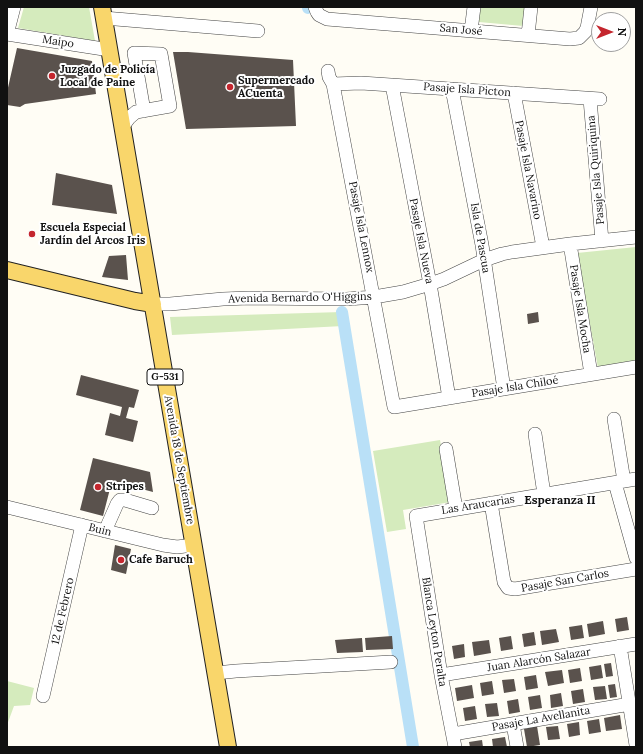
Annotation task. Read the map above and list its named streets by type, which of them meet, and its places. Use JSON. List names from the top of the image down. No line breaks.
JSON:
{"streets":{"main road":["Avenida Bernardo O'Higgins","G-531","Avenida 18 de Septiembre"],"street":["San José","Maipo","Pasaje Isla Picton","Pasaje Isla Navarino","Pasaje Isla Quiriquina","Pasaje Isla Lennox","Isla de Pascua","Pasaje Isla Nueva","Pasaje Isla Mocha","Pasaje Isla Chiloé","Las Araucarias","Buin","Pasaje San Carlos","12 de Febrero","Blanca Leyton Peralta","Juan Alarcón Salazar","Pasaje La Avellanita"]},"crossings":[["Maipo","Avenida 18 de Septiembre"],["Pasaje Isla Picton","Pasaje Isla Navarino"],["Pasaje Isla Picton","Pasaje Isla Quiriquina"],["Pasaje Isla Picton","Pasaje Isla Lennox"],["Pasaje Isla Picton","Isla de Pascua"],["Pasaje Isla Picton","Pasaje Isla Nueva"],["Pasaje Isla Navarino","Avenida Bernardo O'Higgins"],["Pasaje Isla Quiriquina","Avenida Bernardo O'Higgins"],["Pasaje Isla Lennox","Avenida Bernardo O'Higgins"],["Pasaje Isla Lennox","Pasaje Isla Chiloé"],["Isla de Pascua","Avenida Bernardo O'Higgins"],["Isla de Pascua","Pasaje Isla Chiloé"],["Pasaje Isla Nueva","Avenida Bernardo O'Higgins"],["Pasaje Isla Nueva","Pasaje Isla Chiloé"],["Avenida Bernardo O'Higgins","Pasaje Isla Mocha"],["Avenida Bernardo O'Higgins","Avenida 18 de Septiembre"],["Pasaje Isla Mocha","Pasaje Isla Chiloé"],["Avenida 18 de Septiembre","Buin"],["Las Araucarias","Pasaje San Carlos"],["Las Araucarias","Blanca Leyton Peralta"],["Buin","12 de Febrero"],["Blanca Leyton Peralta","Juan Alarcón Salazar"],["Blanca Leyton Peralta","Pasaje La Avellanita"]],"districts":["Esperanza II"],"places":["Juzgado de Policía Local de Paine","Supermercado ACuenta","Escuela Especial Jardín del Arcos Iris","Stripes","Cafe Baruch"],"north":"right"}
